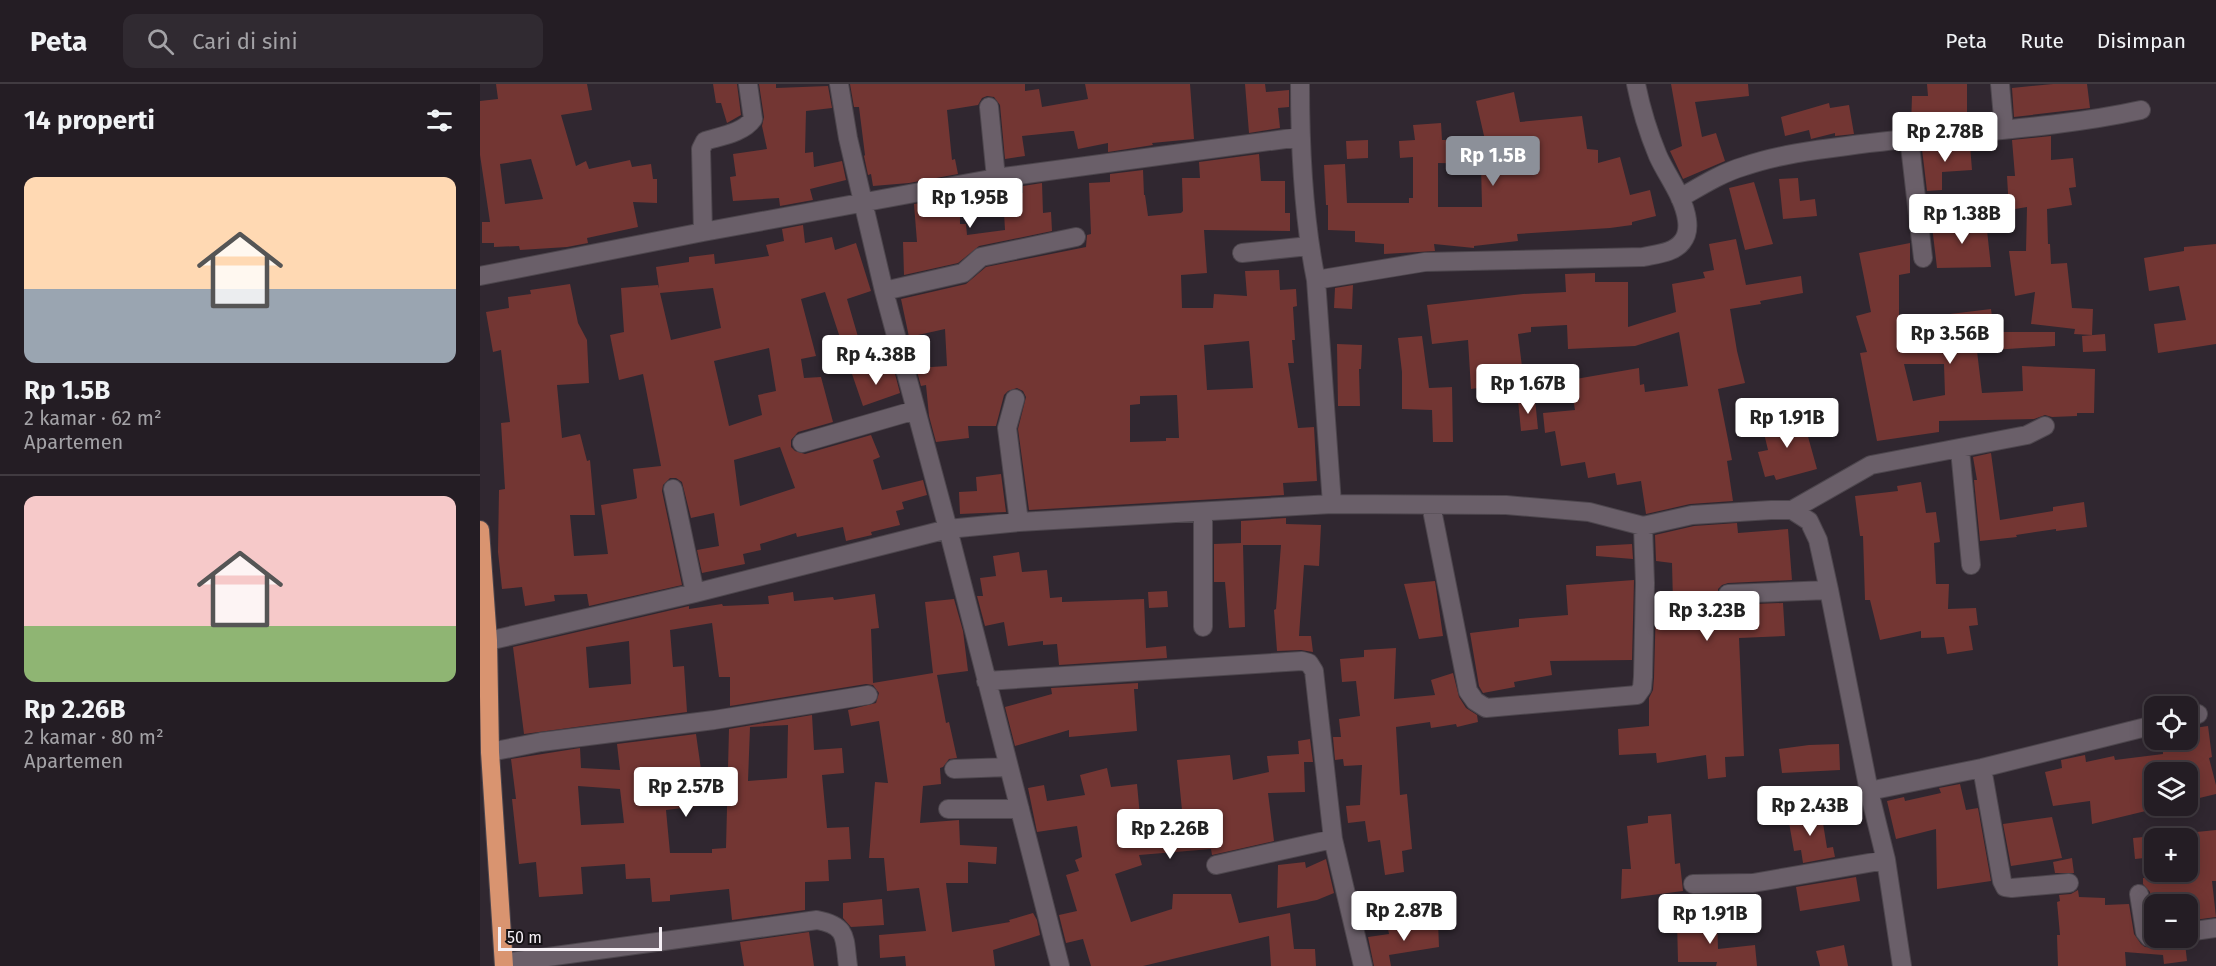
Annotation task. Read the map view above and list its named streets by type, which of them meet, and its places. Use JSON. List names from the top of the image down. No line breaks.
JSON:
{"scale_bar":"50 m","page":{"header":"Peta","search":"Cari di sini","nav":["Peta","Rute","Disimpan"],"heading":"14 properti","price":["Rp 2.78B","Rp 1.5B","Rp 1.95B","Rp 1.38B","Rp 3.56B","Rp 4.38B","Rp 1.67B","Rp 1.91B","Rp 3.23B","Rp 2.57B","Rp 2.43B","Rp 2.26B","Rp 2.87B","Rp 1.91B"],"list":[{"name":"Rp 1.5B","note":"2 kamar · 62 m² · Apartemen"},{"name":"Rp 2.26B","note":"2 kamar · 80 m² · Apartemen"}],"map_buttons":["+","−"],"scale":"50 m"}}
